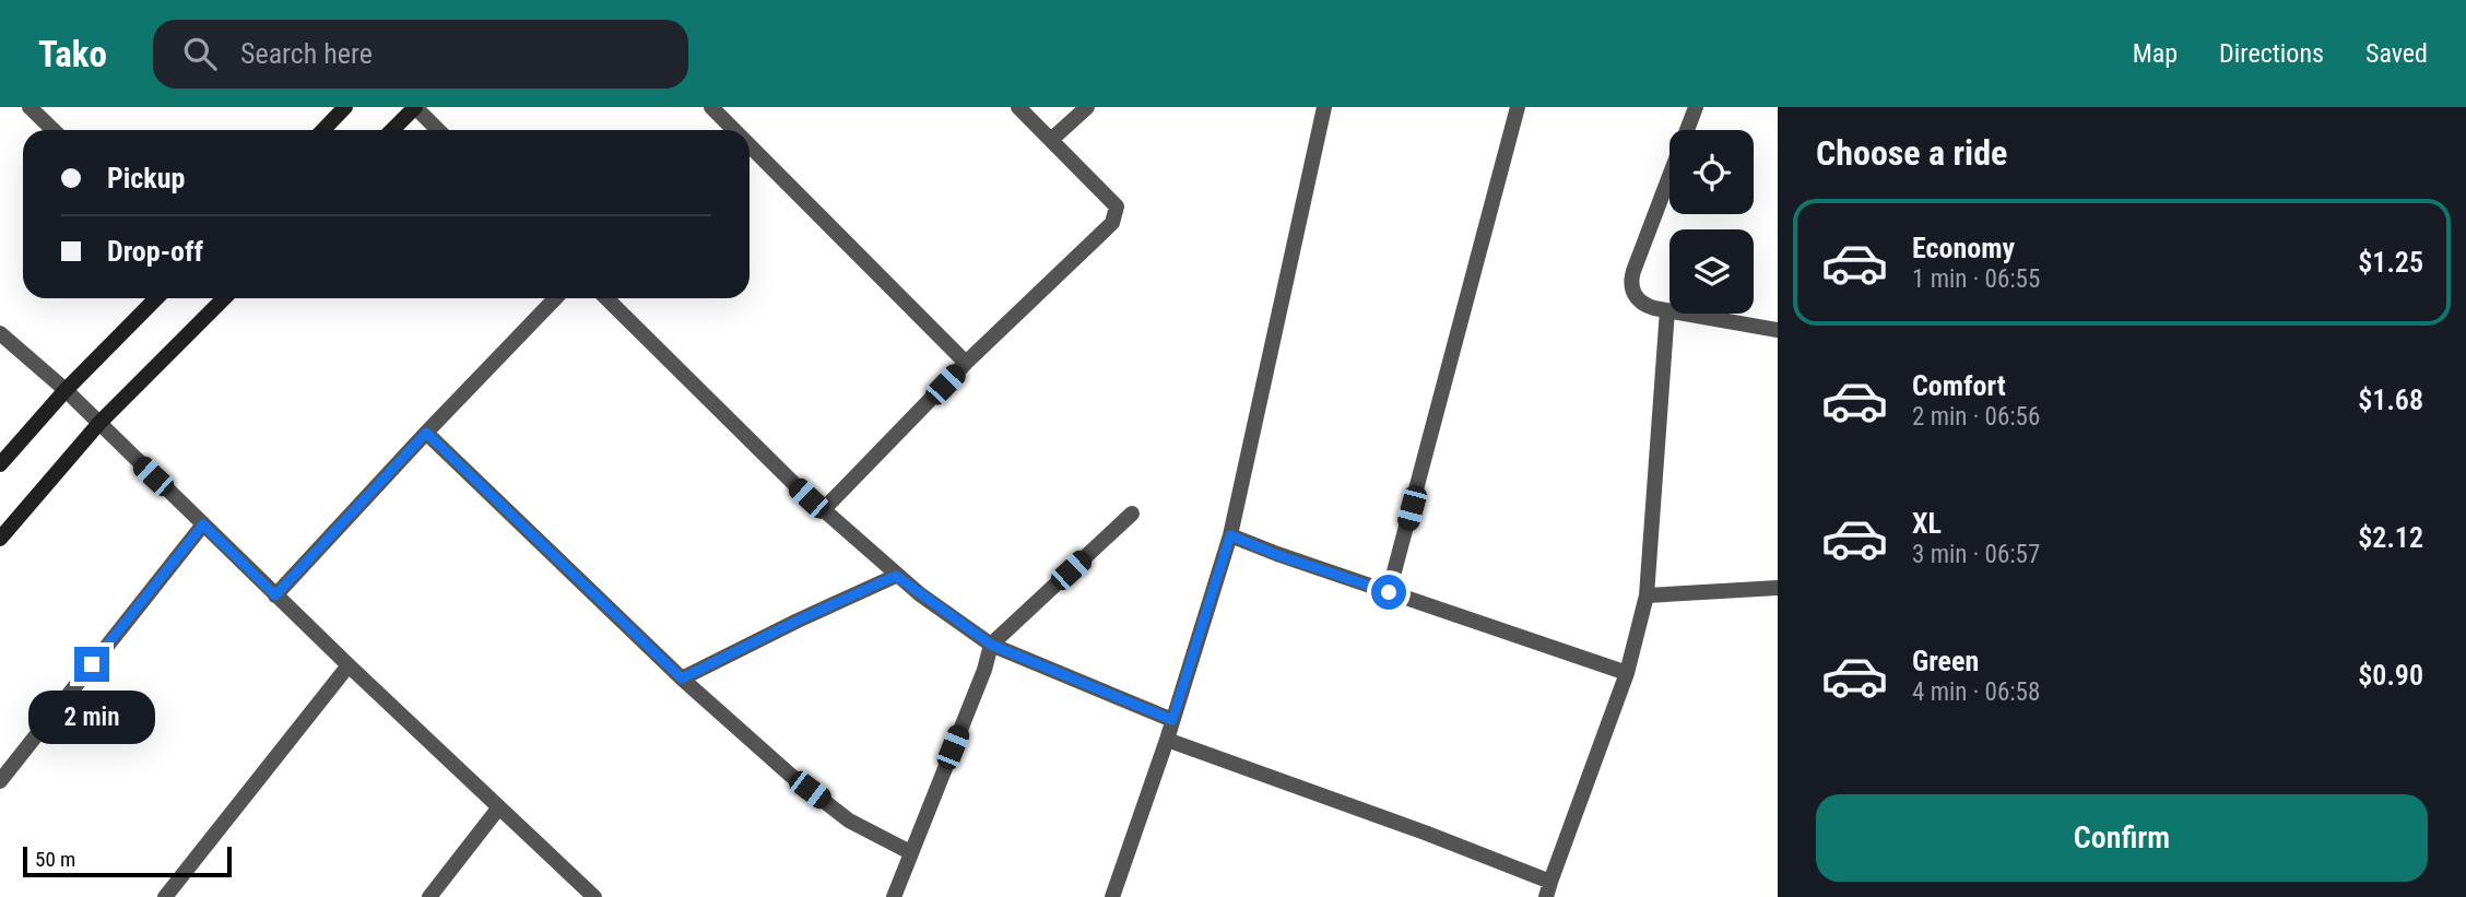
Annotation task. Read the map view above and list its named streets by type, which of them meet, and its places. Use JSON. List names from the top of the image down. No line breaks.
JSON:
{"scale_bar":"50 m","page":{"header":"Tako","search":"Search here","nav":["Map","Directions","Saved"],"heading":"Choose a ride","banner":["Pickup","Drop-off"],"list":[{"name":"Economy","note":"1 min · 06:55","value":"$1.25"},{"name":"Comfort","note":"2 min · 06:56","value":"$1.68"},{"name":"XL","note":"3 min · 06:57","value":"$2.12"},{"name":"Green","note":"4 min · 06:58","value":"$0.90"}],"bubble":"2 min","buttons":"Confirm","scale":"50 m"}}
